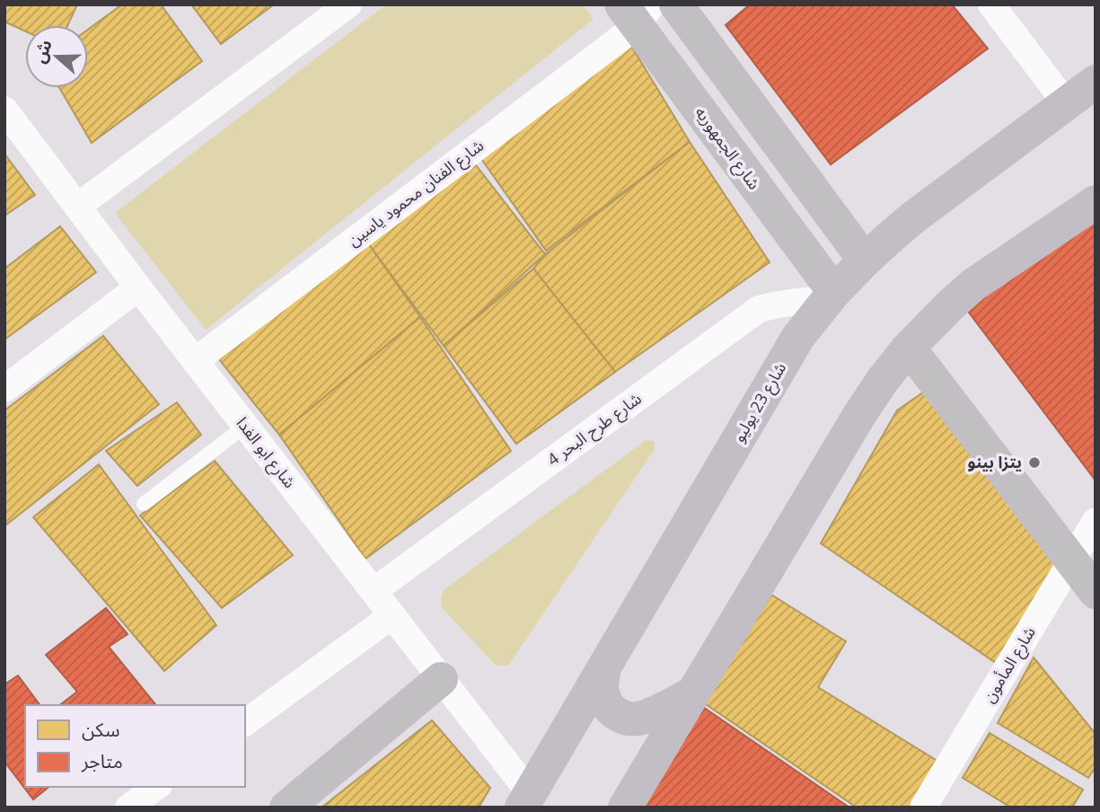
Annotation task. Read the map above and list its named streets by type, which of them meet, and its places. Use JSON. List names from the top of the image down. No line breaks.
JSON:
{"streets":{"main road":["شارع الجمهوريه","شارع 23 يوليو"],"street":["شارع الفنان محمود ياسين","شارع طرح البحر 4","شارع ابو الفدا","شارع المأمون"]},"crossings":[["شارع الجمهوريه","شارع الفنان محمود ياسين"],["شارع الجمهوريه","شارع 23 يوليو"],["شارع الجمهوريه","شارع طرح البحر 4"],["شارع الفنان محمود ياسين","شارع ابو الفدا"],["شارع 23 يوليو","شارع طرح البحر 4"],["شارع 23 يوليو","شارع ابو الفدا"],["شارع طرح البحر 4","شارع ابو الفدا"]],"places":["يتزا بينو"],"legend":["سكن","متاجر"],"north":"left"}
